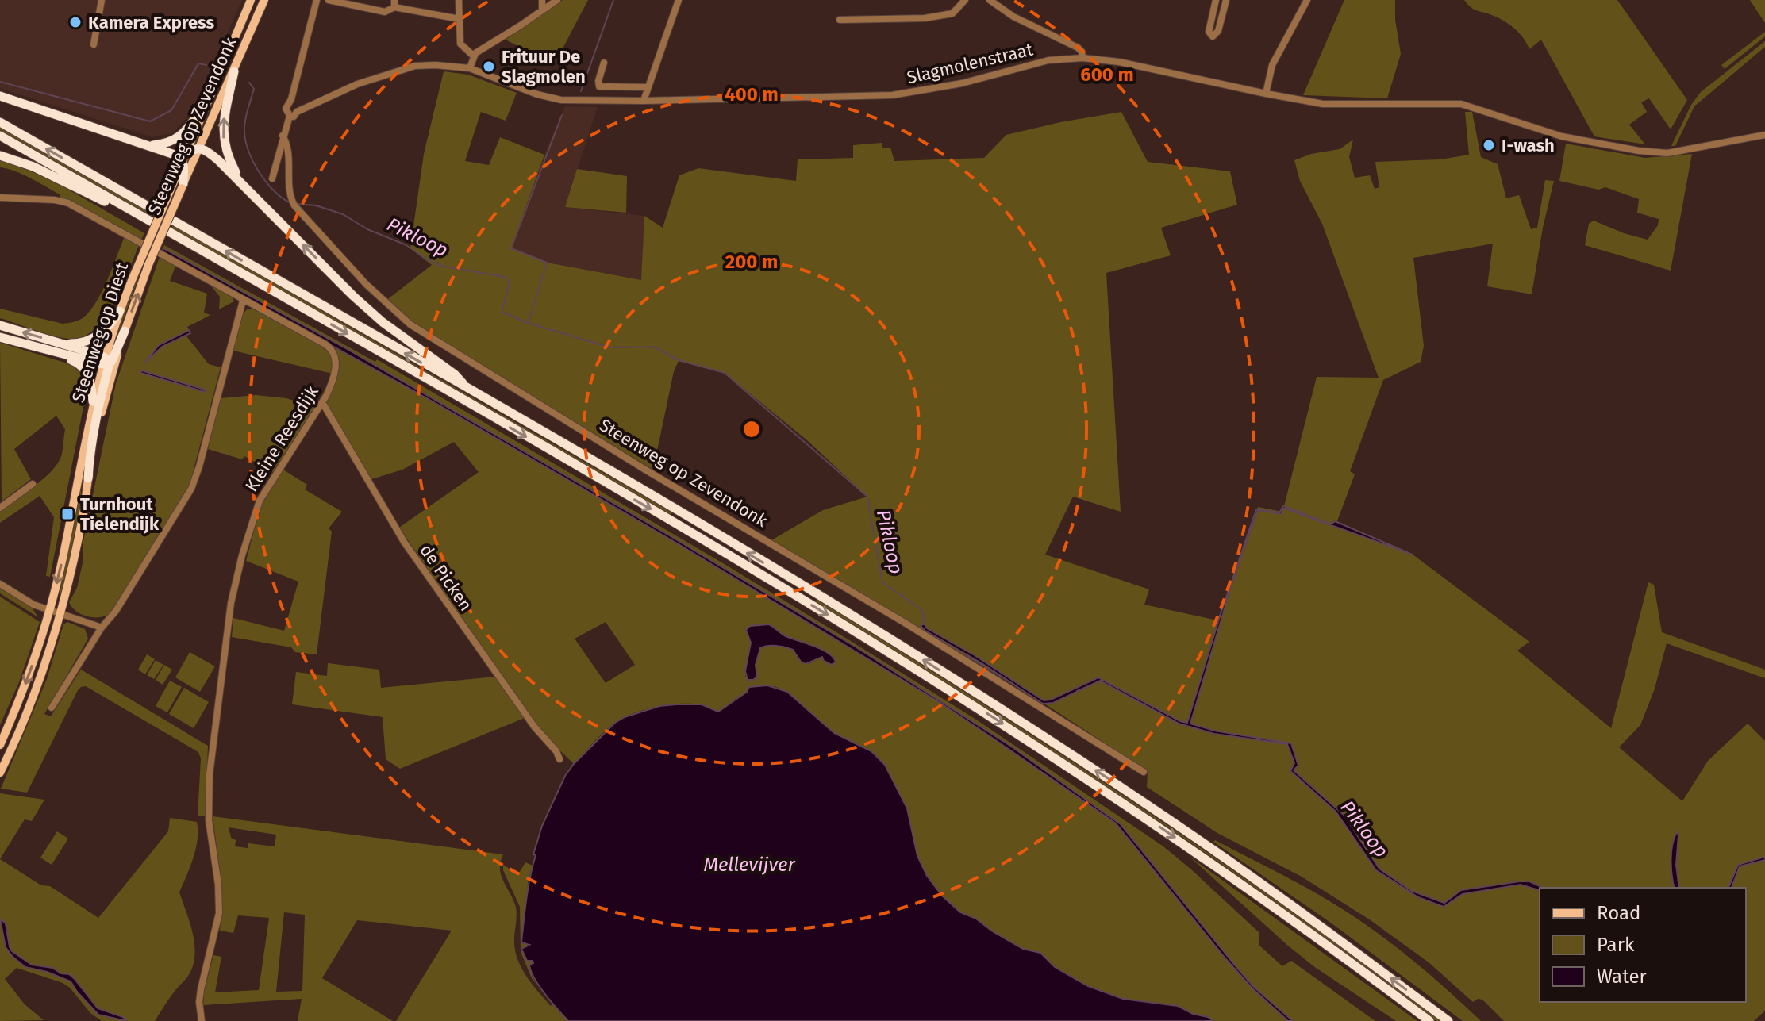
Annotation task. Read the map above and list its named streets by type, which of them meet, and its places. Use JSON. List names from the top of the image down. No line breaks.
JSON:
{"streets":{"main road":["Steenweg op Zevendonk","Steenweg op Diest"],"street":["Slagmolenstraat","Kleine Reesdijk","de Picken"]},"crossings":[["Steenweg op Zevendonk","Steenweg op Diest"],["Kleine Reesdijk","de Picken"]],"water":["Pikloop","Mellevijver"],"places":{"other":["Kamera Express","Frituur De Slagmolen","I-wash"],"transit":["Turnhout Tielendijk"]},"legend":["Road","Park","Water"],"rings":["600 m","400 m","200 m"]}
